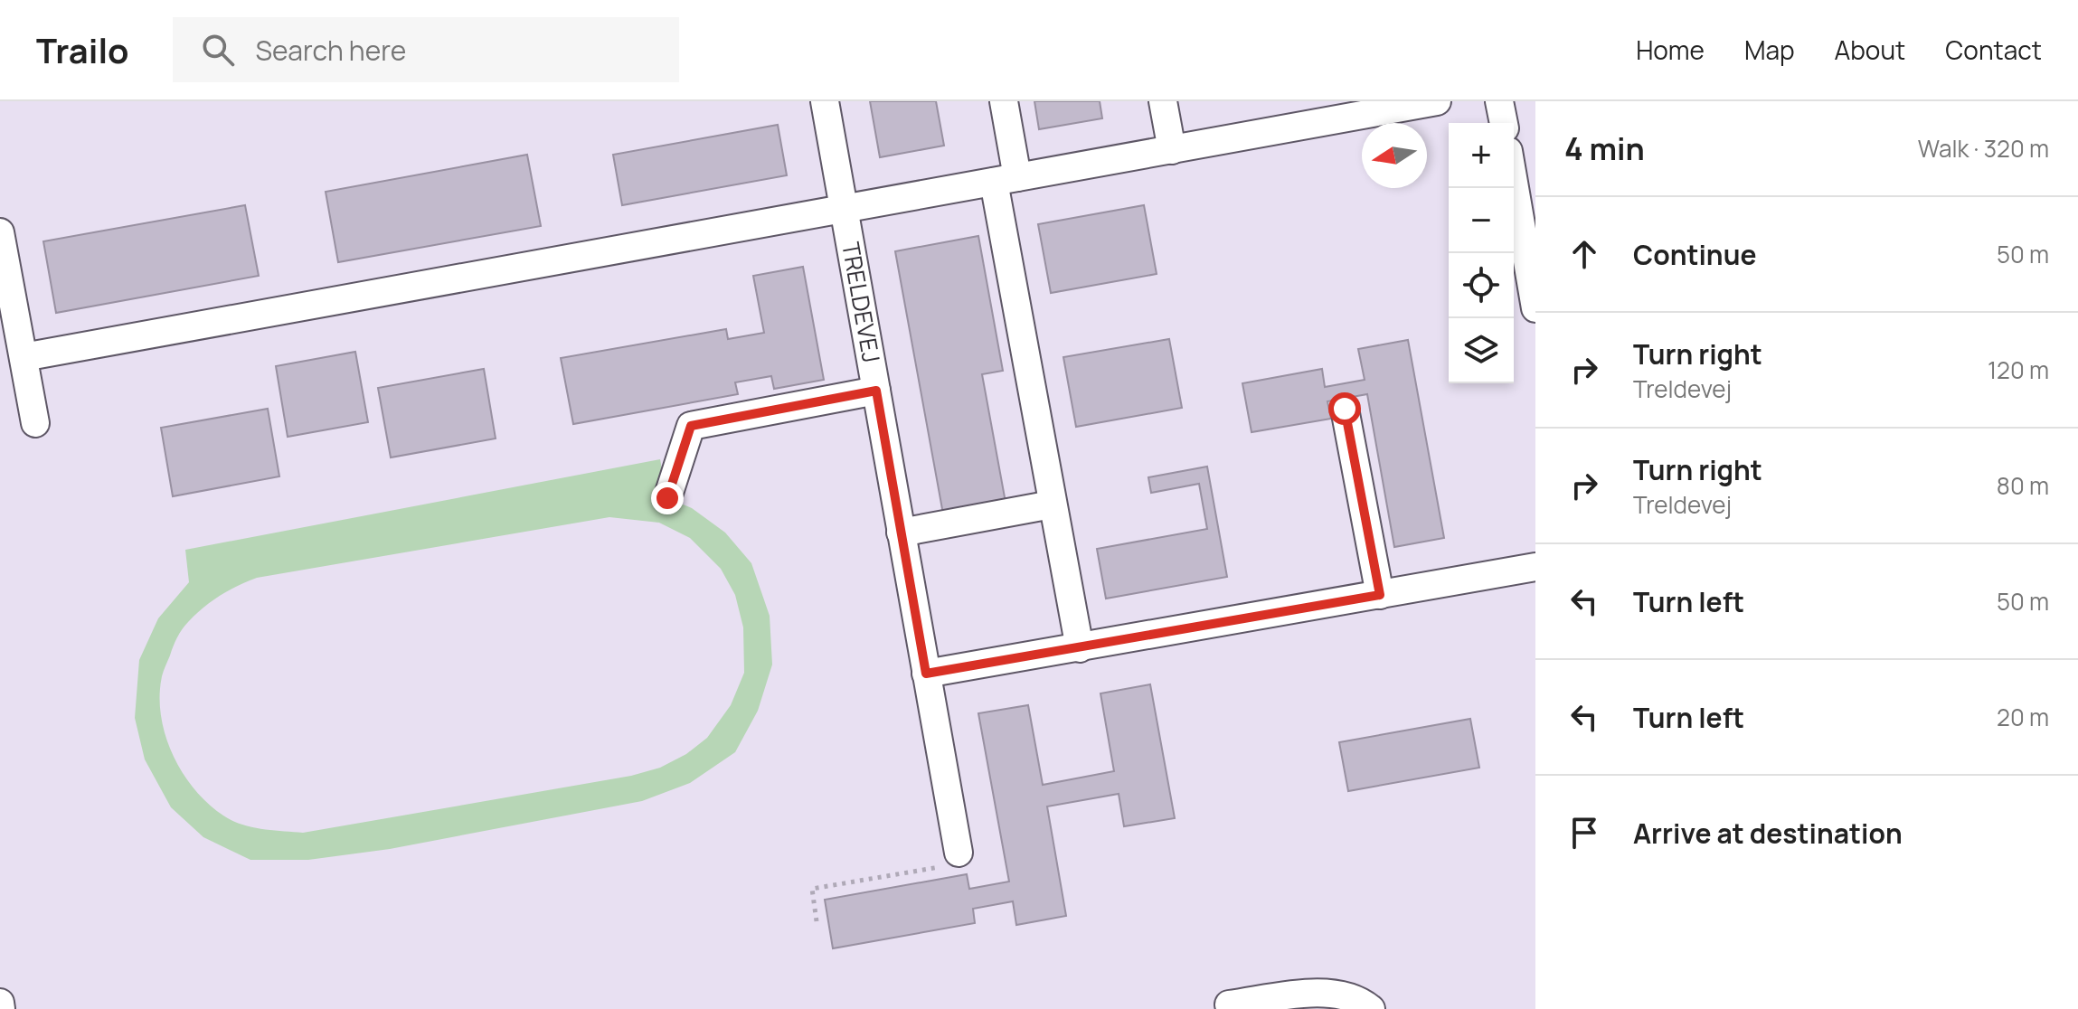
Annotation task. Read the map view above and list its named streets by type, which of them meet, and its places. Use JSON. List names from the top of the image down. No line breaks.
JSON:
{"streets":{"street":["TRELDEVEJ"]},"north":"left","page":{"header":"Trailo","search":"Search here","nav":["Home","Map","About","Contact"],"heading":["4 min","Walk · 320 m"],"map_buttons":["+","−"],"list":[["Continue","50 m"],["Turn right","Treldevej","120 m"],["Turn right","Treldevej","80 m"],["Turn left","50 m"],["Turn left","20 m"],"Arrive at destination"]}}
